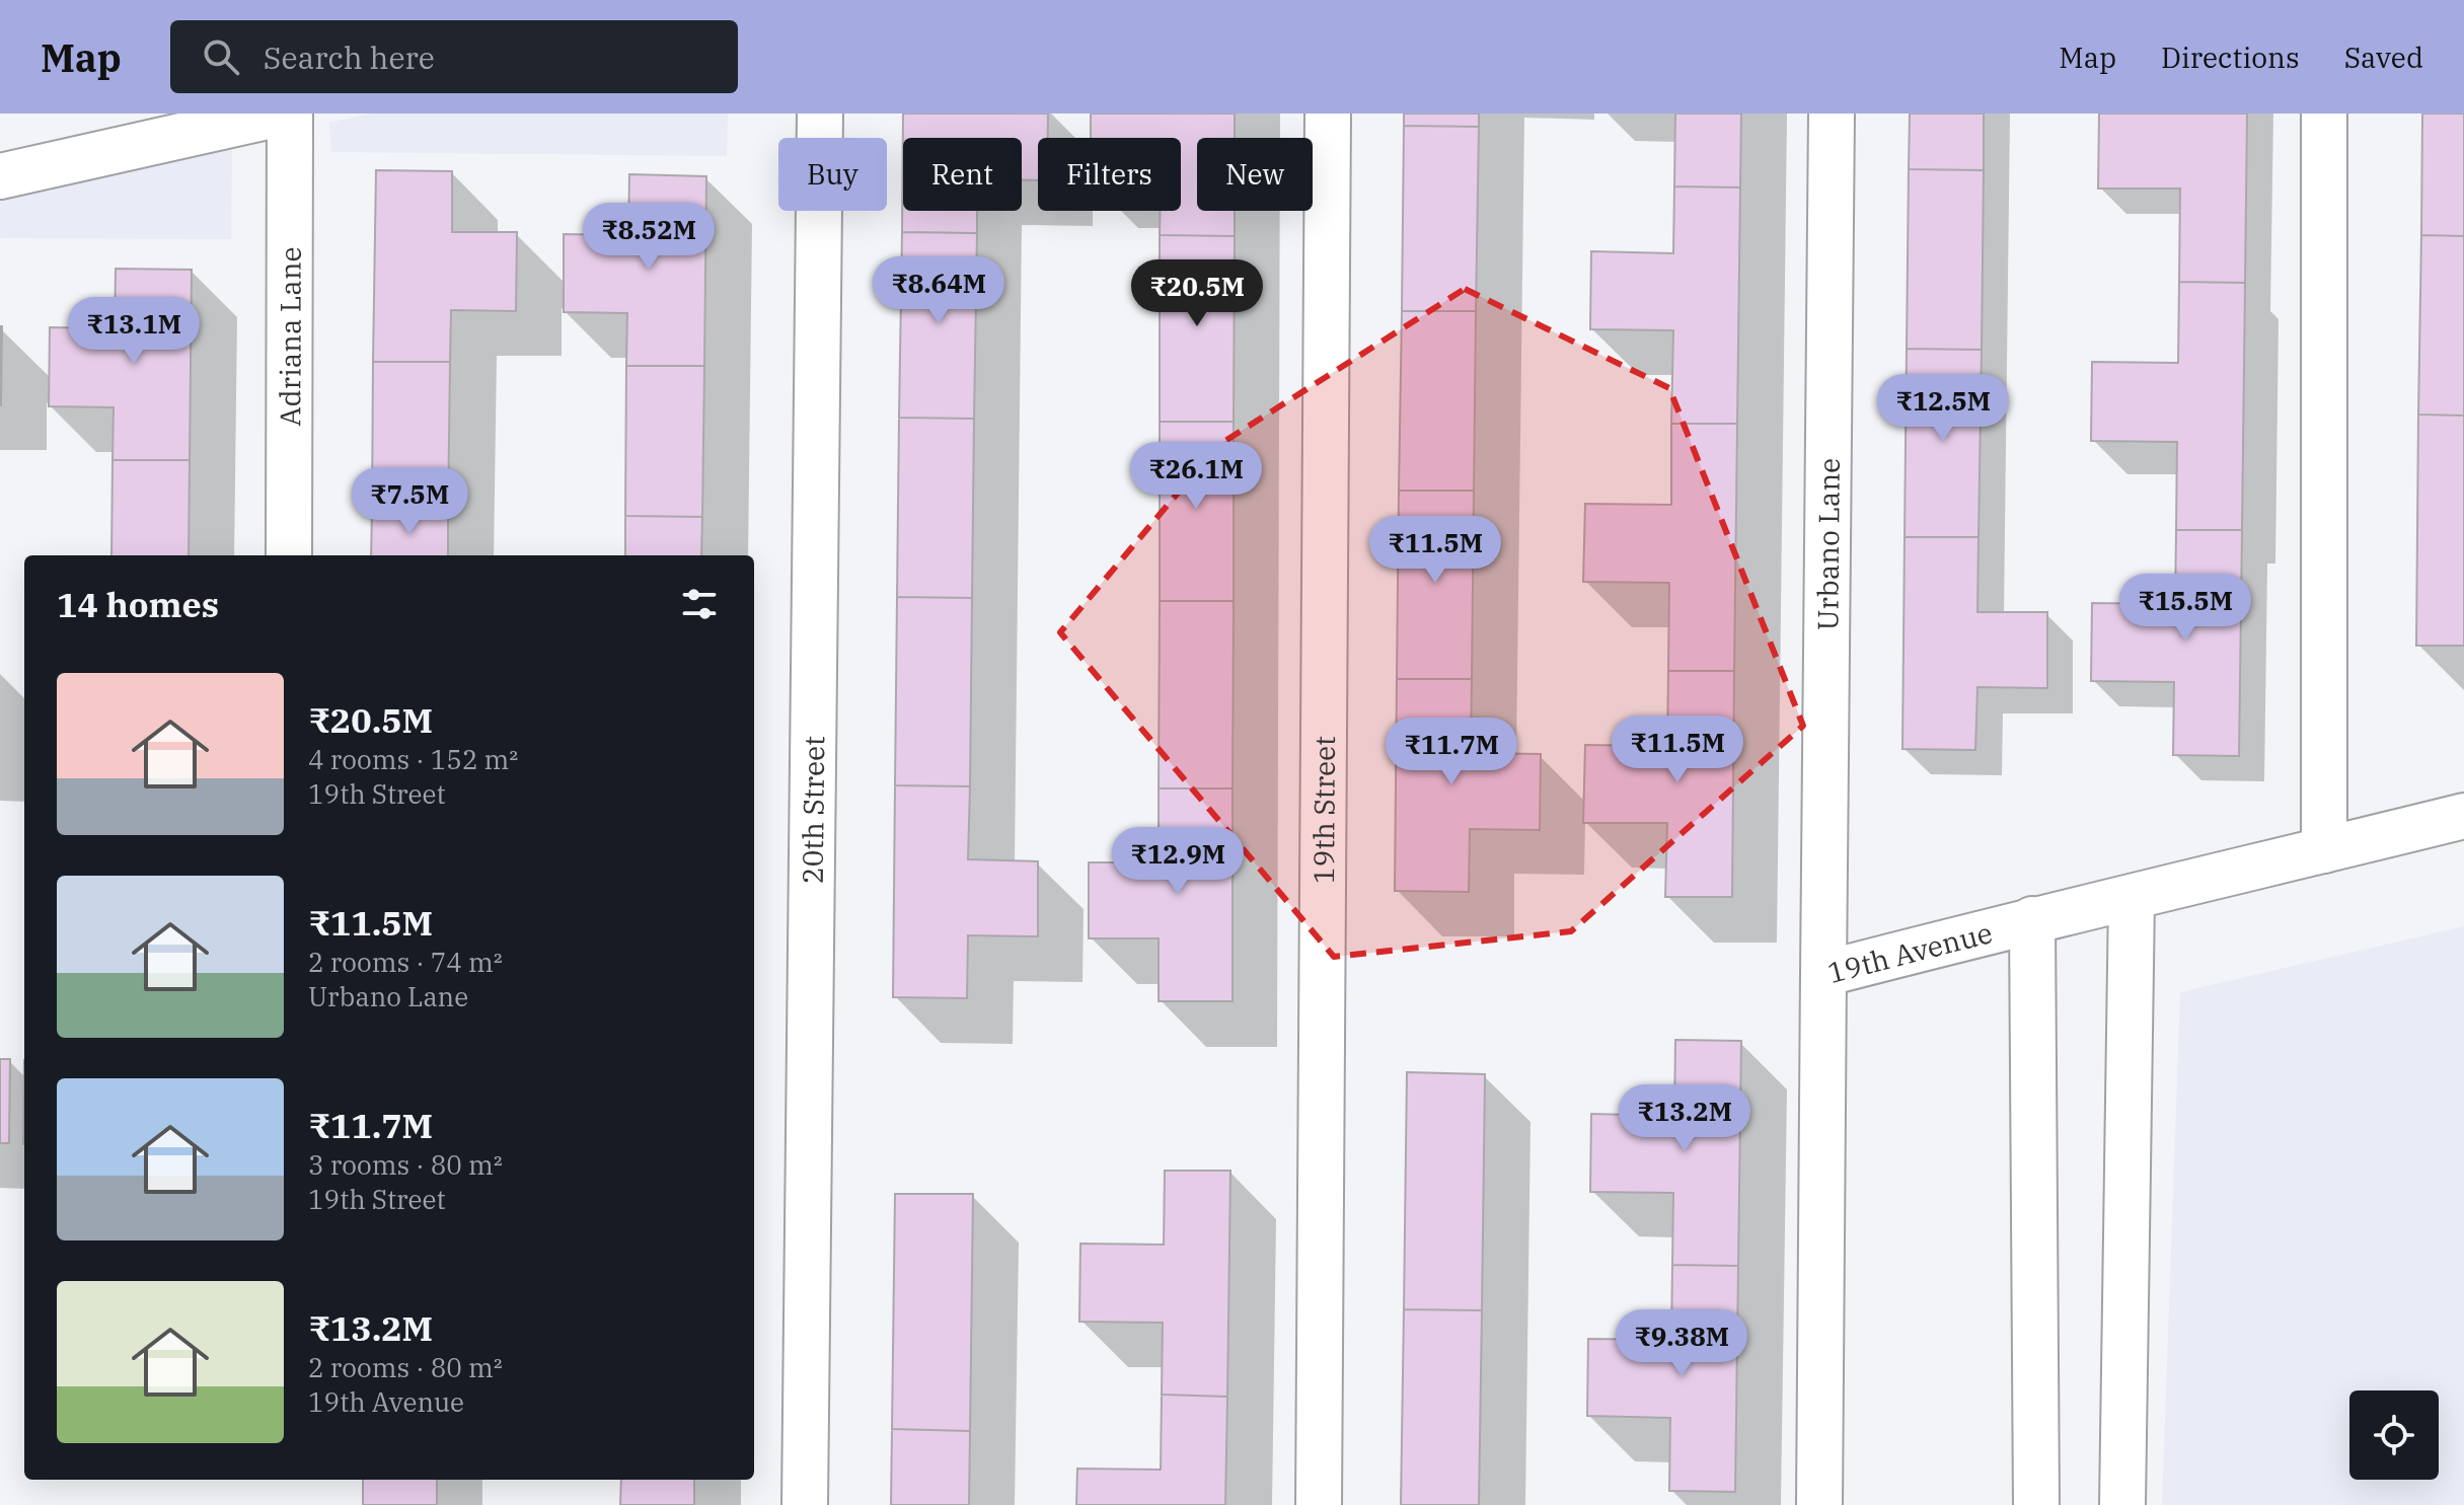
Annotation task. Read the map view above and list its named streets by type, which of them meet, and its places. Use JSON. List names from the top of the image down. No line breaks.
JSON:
{"streets":{"street":["Adriana Lane","Urbano Lane","20th Street","19th Street","19th Avenue"]},"crossings":[["Urbano Lane","19th Avenue"]],"page":{"header":"Map","search":"Search here","nav":["Map","Directions","Saved"],"chip":["Buy","Rent","Filters","New"],"price":["₹8.52M","₹8.64M","₹20.5M","₹13.1M","₹12.5M","₹26.1M","₹7.5M","₹11.5M","₹15.5M","₹11.5M","₹11.7M","₹12.9M","₹13.2M","₹9.38M"],"heading":"14 homes","list":[{"name":"₹20.5M","note":"4 rooms · 152 m² · 19th Street"},{"name":"₹11.5M","note":"2 rooms · 74 m² · Urbano Lane"},{"name":"₹11.7M","note":"3 rooms · 80 m² · 19th Street"},{"name":"₹13.2M","note":"2 rooms · 80 m² · 19th Avenue"}]}}
